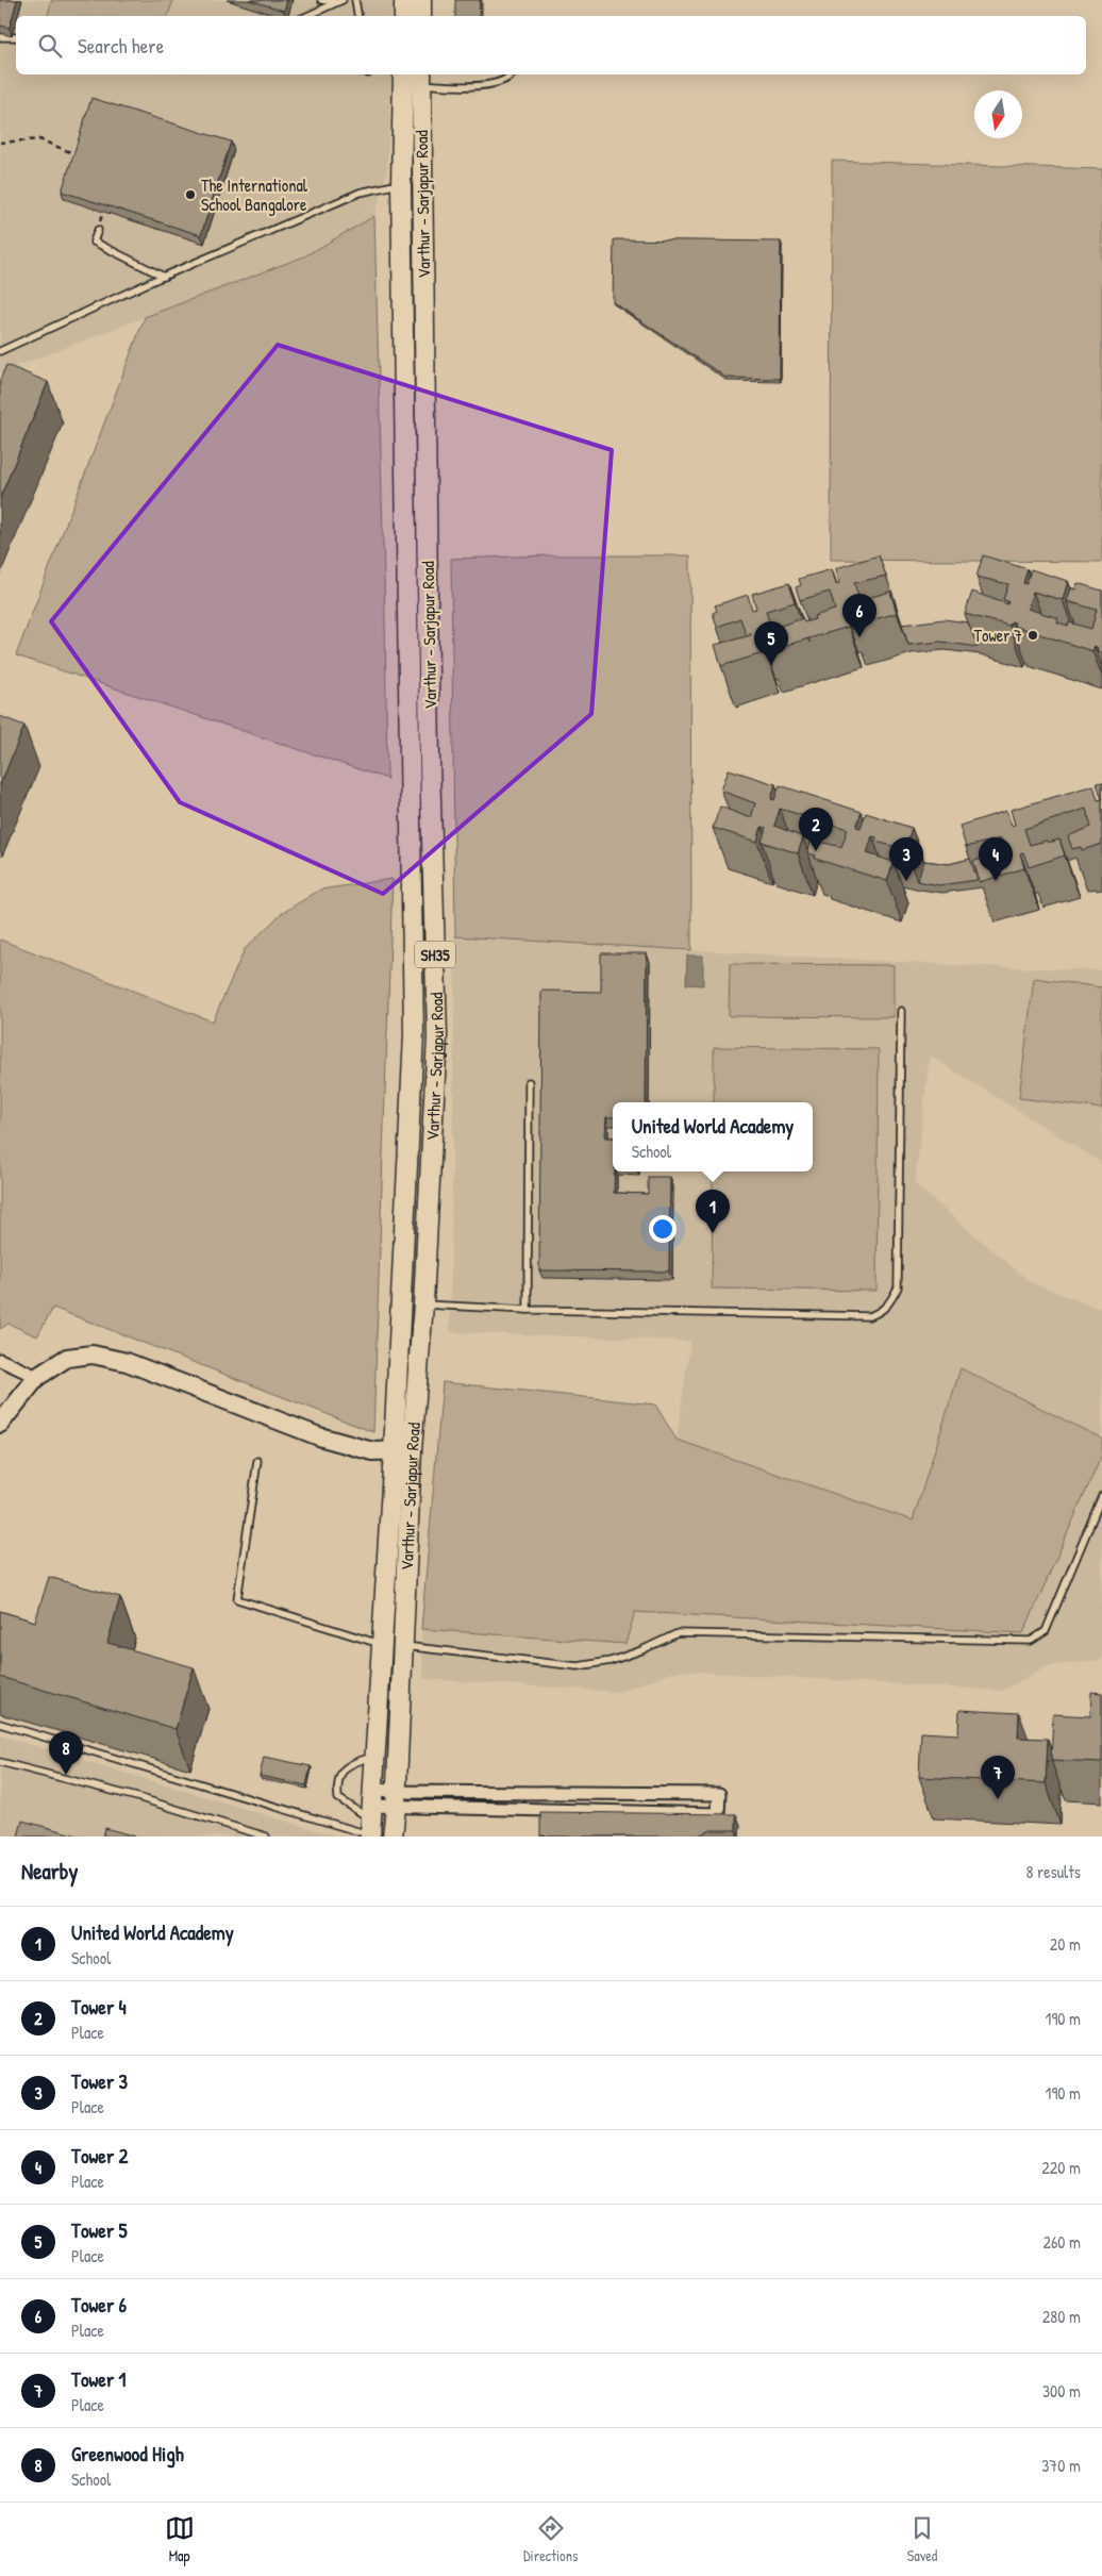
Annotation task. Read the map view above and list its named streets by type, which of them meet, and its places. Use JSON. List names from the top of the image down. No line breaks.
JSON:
{"streets":{"main road":["Varthur - Sarjapur Road","SH35"]},"places":["The International School Bangalore","Tower 7"],"north":"bottom","page":{"search":"Search here","pins":["6","5","2","3","4","1","8","7"],"popup":["United World Academy","School"],"heading":["Nearby","8 results"],"list":[{"mark":"1","name":"United World Academy","note":"School","value":"20 m"},{"mark":"2","name":"Tower 4","note":"Place","value":"190 m"},{"mark":"3","name":"Tower 3","note":"Place","value":"190 m"},{"mark":"4","name":"Tower 2","note":"Place","value":"220 m"},{"mark":"5","name":"Tower 5","note":"Place","value":"260 m"},{"mark":"6","name":"Tower 6","note":"Place","value":"280 m"},{"mark":"7","name":"Tower 1","note":"Place","value":"300 m"},{"mark":"8","name":"Greenwood High","note":"School","value":"370 m"}],"nav":["Map","Directions","Saved"]}}
